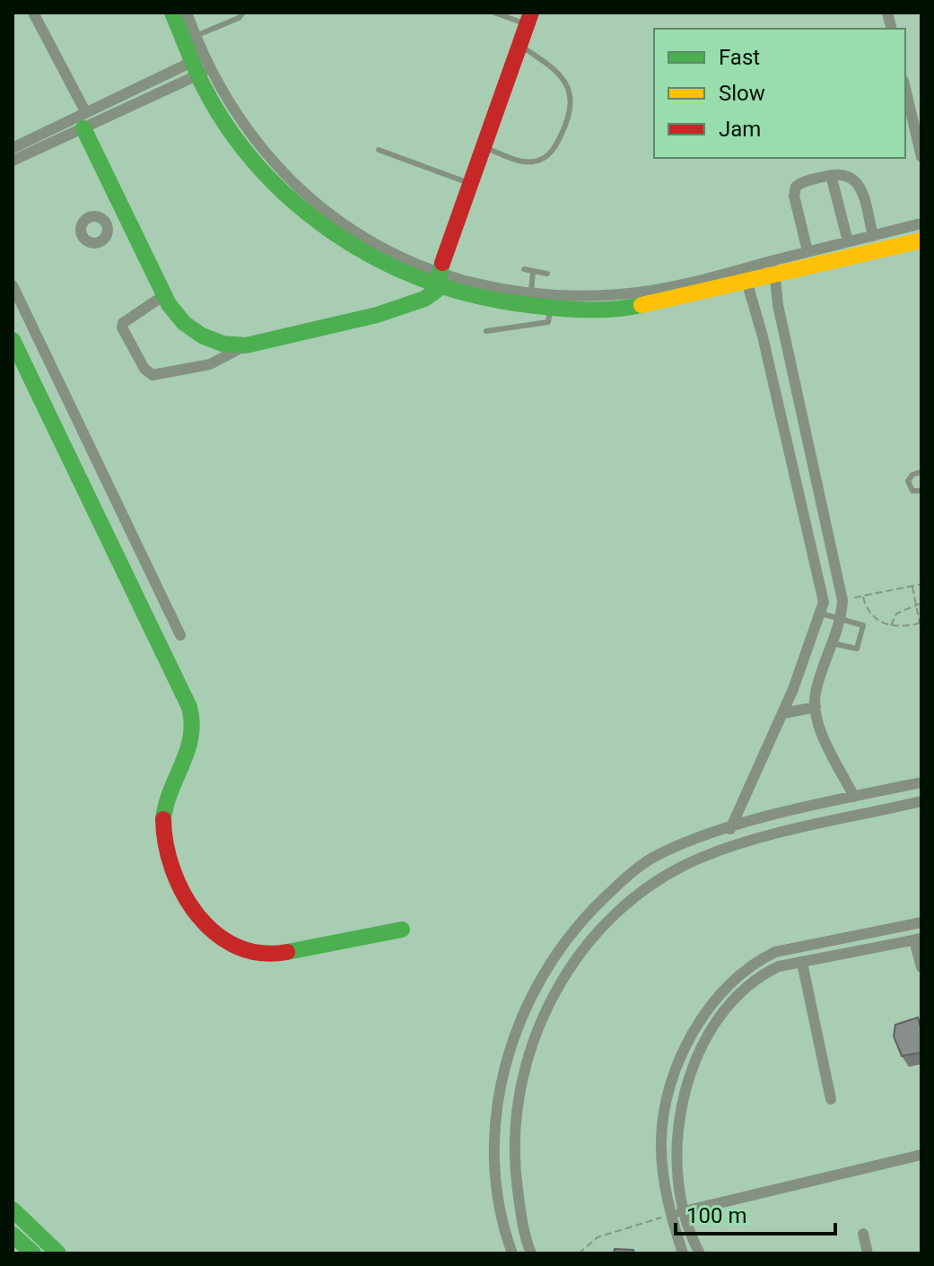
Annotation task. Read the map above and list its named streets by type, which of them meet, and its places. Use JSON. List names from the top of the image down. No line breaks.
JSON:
{"legend":["Fast","Slow","Jam"],"scale_bar":"100 m"}
